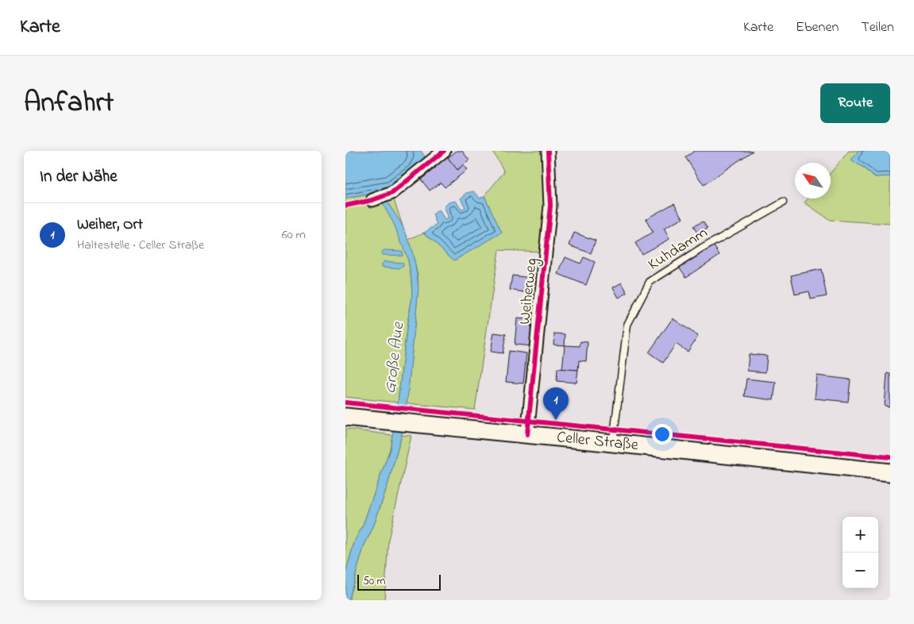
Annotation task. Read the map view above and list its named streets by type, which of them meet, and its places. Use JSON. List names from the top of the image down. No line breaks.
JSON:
{"streets":{"main road":["Celler Straße"],"street":["Weiherweg"],"lane":["Kuhdamm"]},"crossings":[["Kuhdamm","Celler Straße"],["Weiherweg","Celler Straße"]],"water":["Große Aue"],"scale_bar":"50 m","north":"top left","page":{"header":"Karte","nav":["Karte","Ebenen","Teilen"],"title":"Anfahrt","buttons":"Route","heading":"In der Nähe","list":[{"mark":"1","name":"Weiher, Ort","note":"Haltestelle · Celler Straße","value":"60 m"}],"pins":"1","map_buttons":["+","−"],"scale":"50 m"}}
